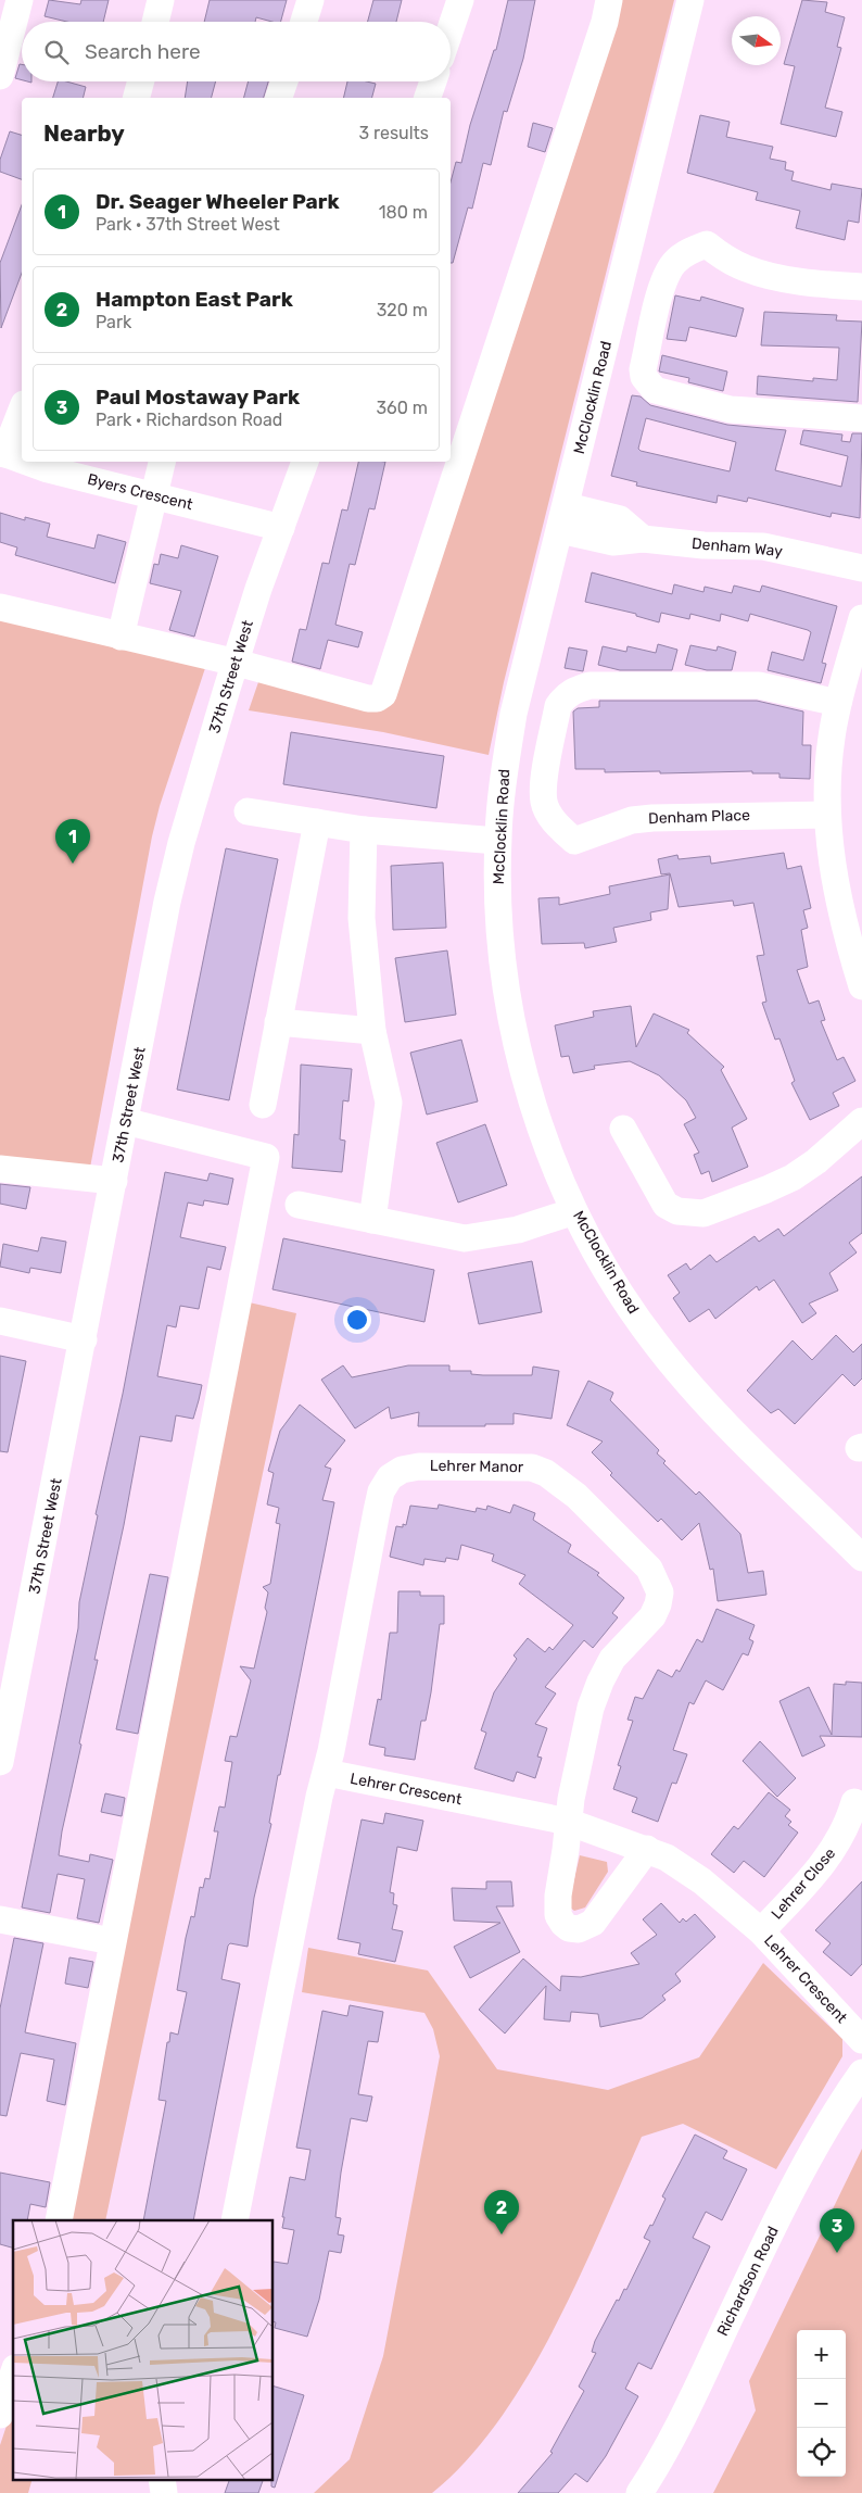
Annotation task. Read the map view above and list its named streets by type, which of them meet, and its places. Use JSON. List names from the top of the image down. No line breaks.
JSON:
{"streets":{"street":["McClocklin Road","Byers Crescent","Denham Way","37th Street West","Denham Place","Lehrer Manor","Lehrer Crescent","Lehrer Close","Richardson Road"]},"crossings":[["McClocklin Road","Denham Way"],["Byers Crescent","37th Street West"],["Lehrer Manor","Lehrer Crescent"],["Lehrer Crescent","Lehrer Close"]],"north":"right","page":{"search":"Search here","heading":["Nearby","3 results"],"list":[{"mark":"1","name":"Dr. Seager Wheeler Park","note":"Park · 37th Street West","value":"180 m"},{"mark":"2","name":"Hampton East Park","note":"Park","value":"320 m"},{"mark":"3","name":"Paul Mostaway Park","note":"Park · Richardson Road","value":"360 m"}],"pins":["1","2","3"],"map_buttons":["+","−"]}}
